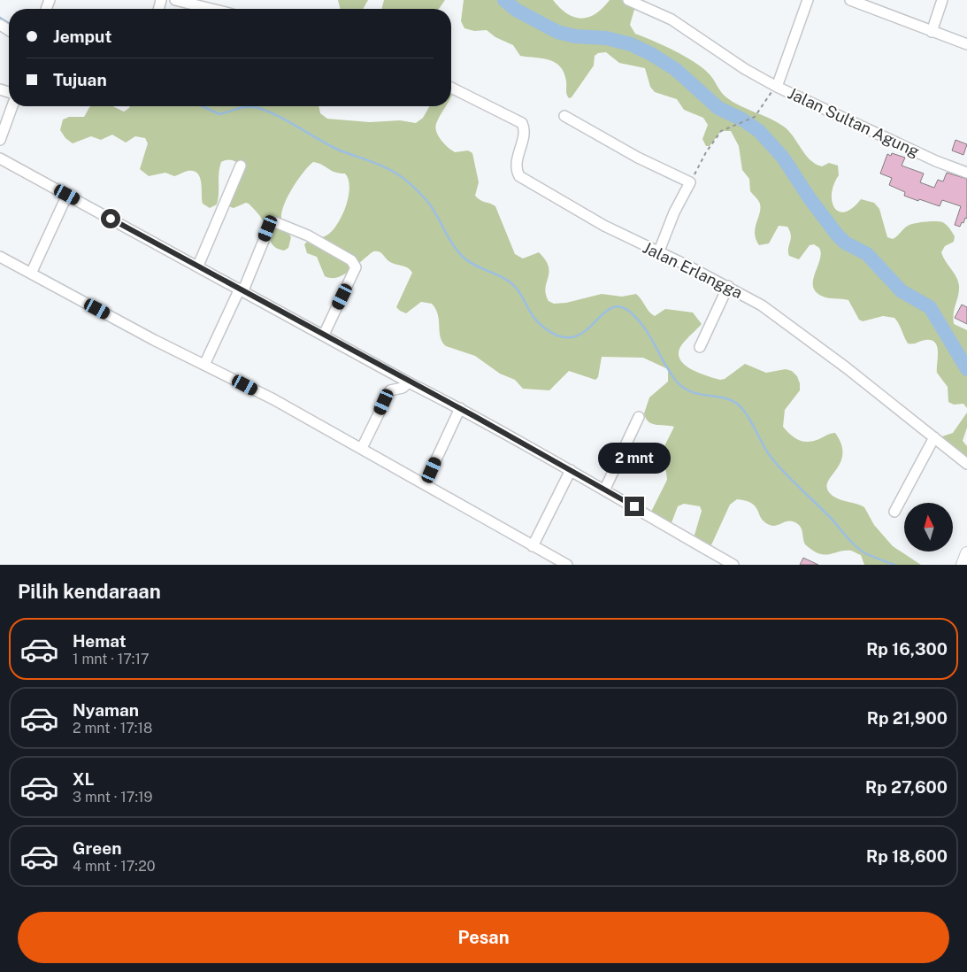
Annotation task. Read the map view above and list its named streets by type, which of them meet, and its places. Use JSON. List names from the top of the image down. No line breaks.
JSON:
{"streets":{"street":["Jalan Sultan Agung","Jalan Erlangga"]},"north":"top","page":{"banner":["Jemput","Tujuan"],"bubble":"2 mnt","heading":"Pilih kendaraan","list":[{"name":"Hemat","note":"1 mnt · 17:17","value":"Rp 16,300"},{"name":"Nyaman","note":"2 mnt · 17:18","value":"Rp 21,900"},{"name":"XL","note":"3 mnt · 17:19","value":"Rp 27,600"},{"name":"Green","note":"4 mnt · 17:20","value":"Rp 18,600"}],"buttons":"Pesan"}}
